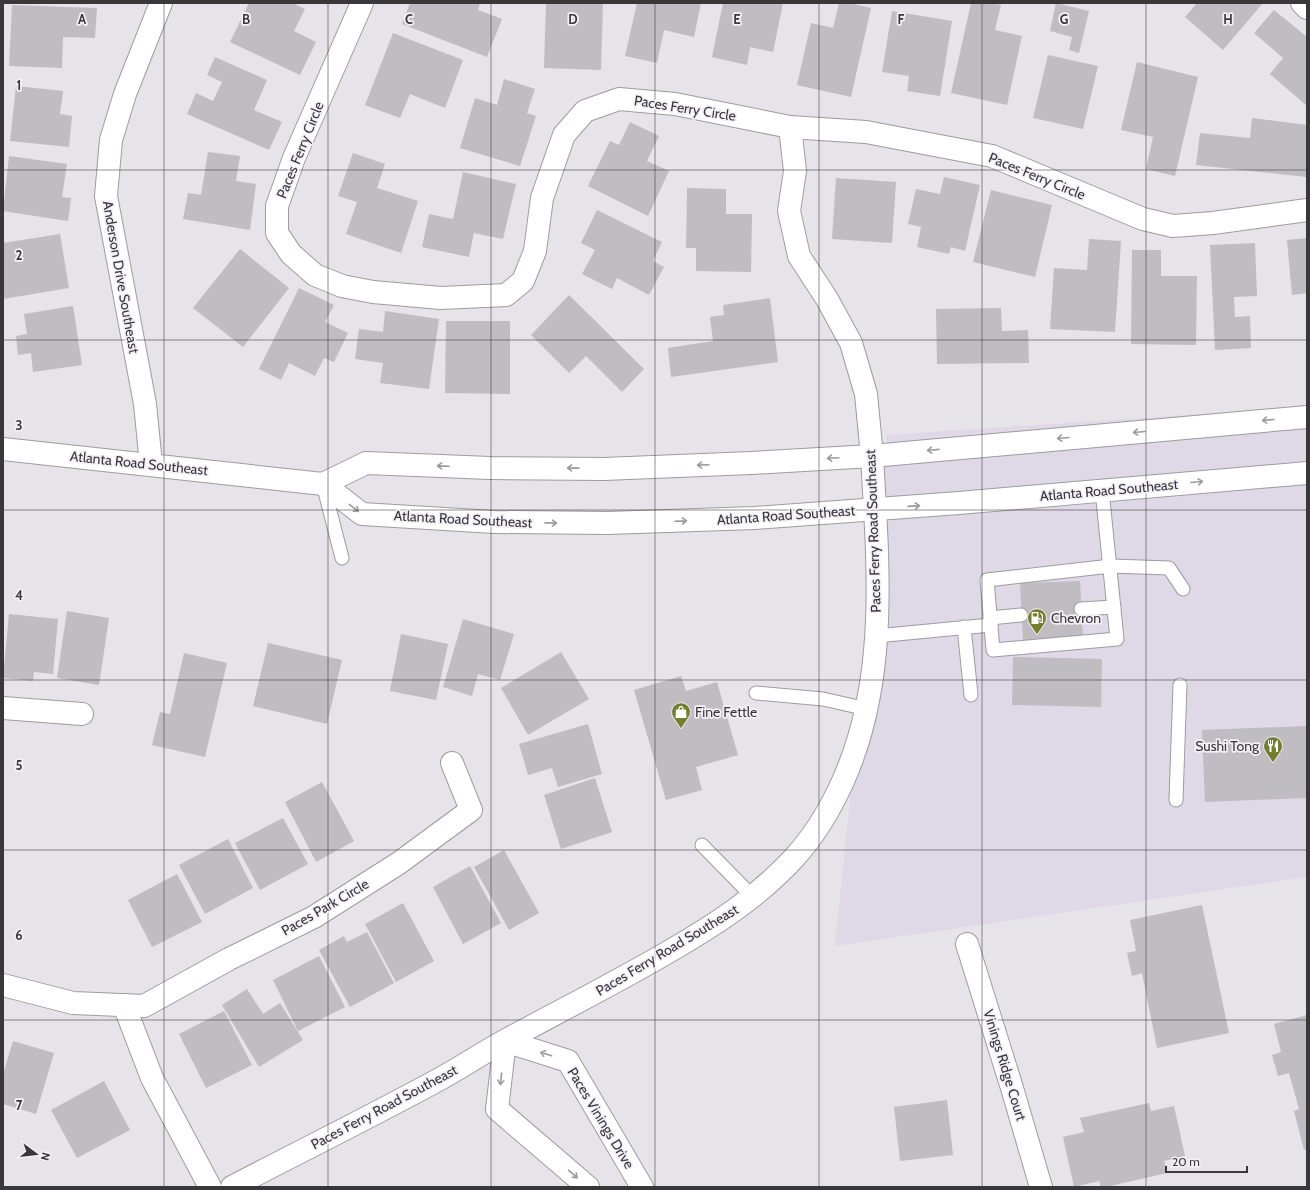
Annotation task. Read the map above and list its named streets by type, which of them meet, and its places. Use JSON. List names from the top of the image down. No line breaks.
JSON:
{"streets":{"street":["Paces Ferry Circle","Anderson Drive Southeast","Atlanta Road Southeast","Paces Ferry Road Southeast","Paces Park Circle","Vinings Ridge Court","Paces Vinings Drive"]},"crossings":[["Paces Ferry Circle","Paces Ferry Road Southeast"],["Anderson Drive Southeast","Atlanta Road Southeast"],["Atlanta Road Southeast","Paces Ferry Road Southeast"],["Paces Ferry Road Southeast","Paces Vinings Drive"]],"one_way":["Paces Vinings Drive"],"places":{"fuel station":["Chevron"],"shop":["Fine Fettle"],"restaurant":["Sushi Tong"]},"scale_bar":"20 m","north":"right","grid":{"columns":["A","B","C","D","E","F","G","H"],"rows":["1","2","3","4","5","6","7"]}}
